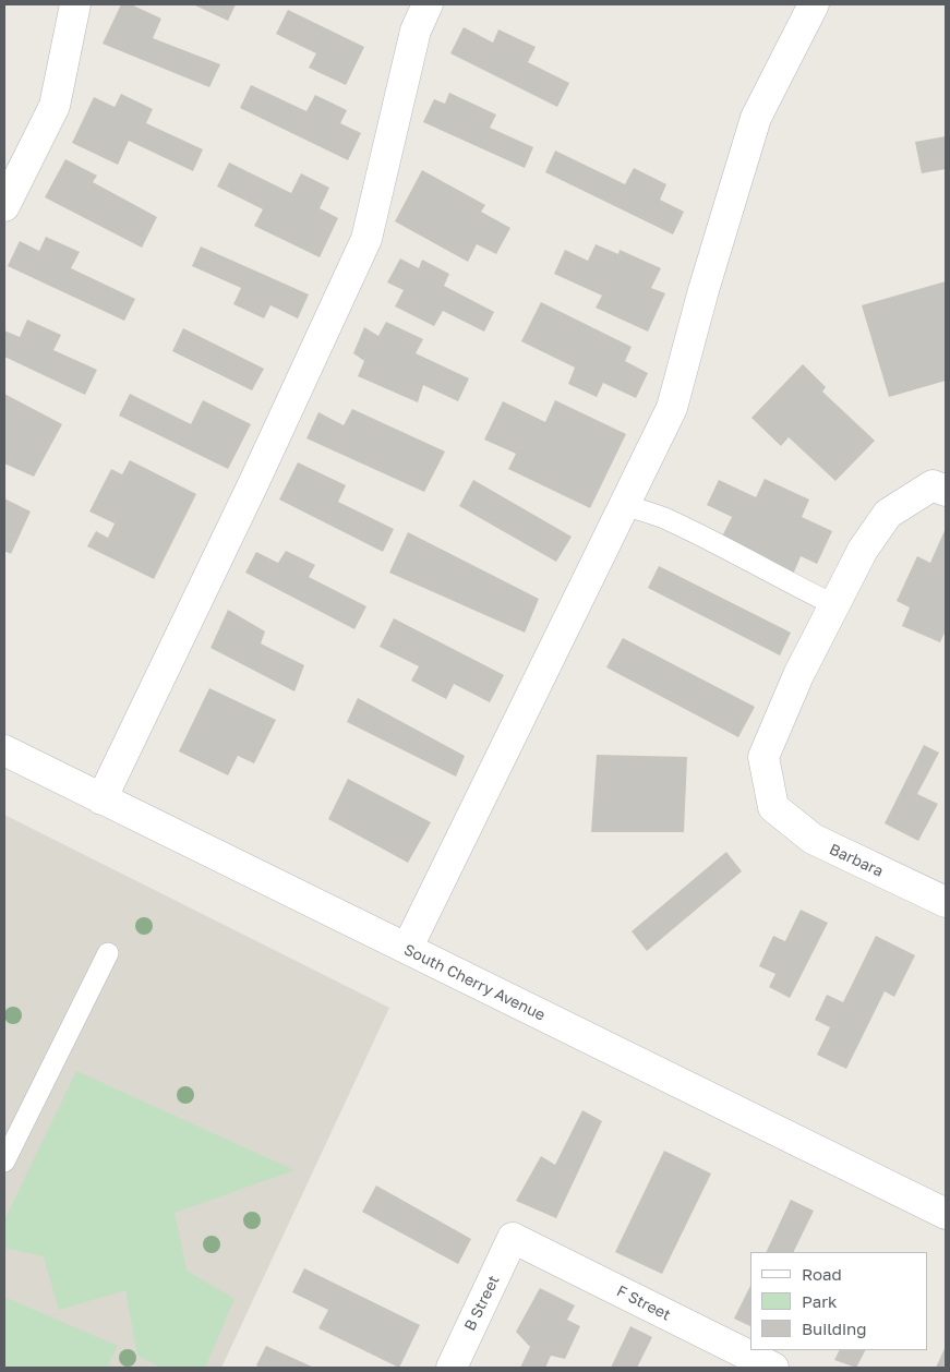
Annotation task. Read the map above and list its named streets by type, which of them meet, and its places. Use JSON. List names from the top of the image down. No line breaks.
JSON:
{"streets":{"street":["Barbara","South Cherry Avenue","B Street","F Street"]},"crossings":[["B Street","F Street"]],"legend":["Road","Park","Building"]}
